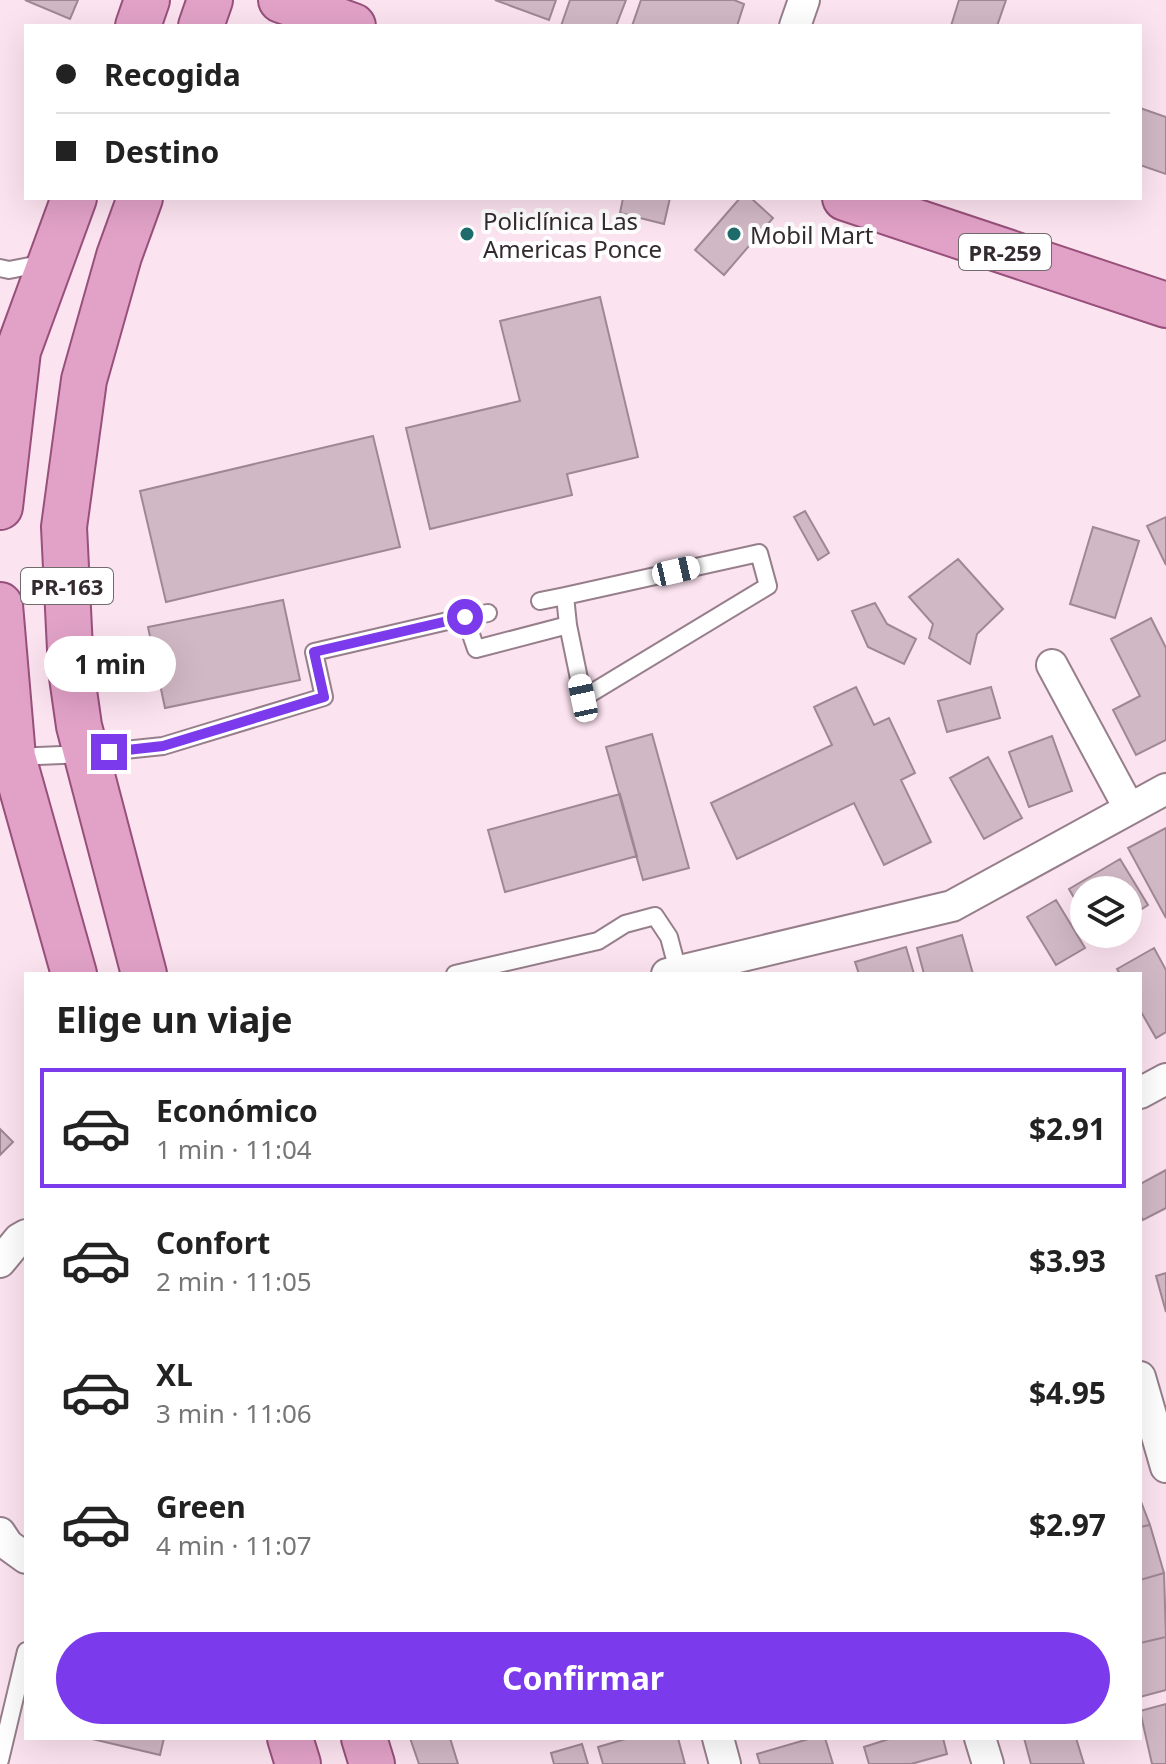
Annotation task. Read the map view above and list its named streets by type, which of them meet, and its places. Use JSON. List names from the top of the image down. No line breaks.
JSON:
{"streets":{"main road":["PR-259","PR-163"]},"places":["Policlínica Las Americas Ponce","Mobil Mart"],"page":{"banner":["Recogida","Destino"],"bubble":"1 min","heading":"Elige un viaje","list":[{"name":"Económico","note":"1 min · 11:04","value":"$2.91"},{"name":"Confort","note":"2 min · 11:05","value":"$3.93"},{"name":"XL","note":"3 min · 11:06","value":"$4.95"},{"name":"Green","note":"4 min · 11:07","value":"$2.97"}],"buttons":"Confirmar"}}
